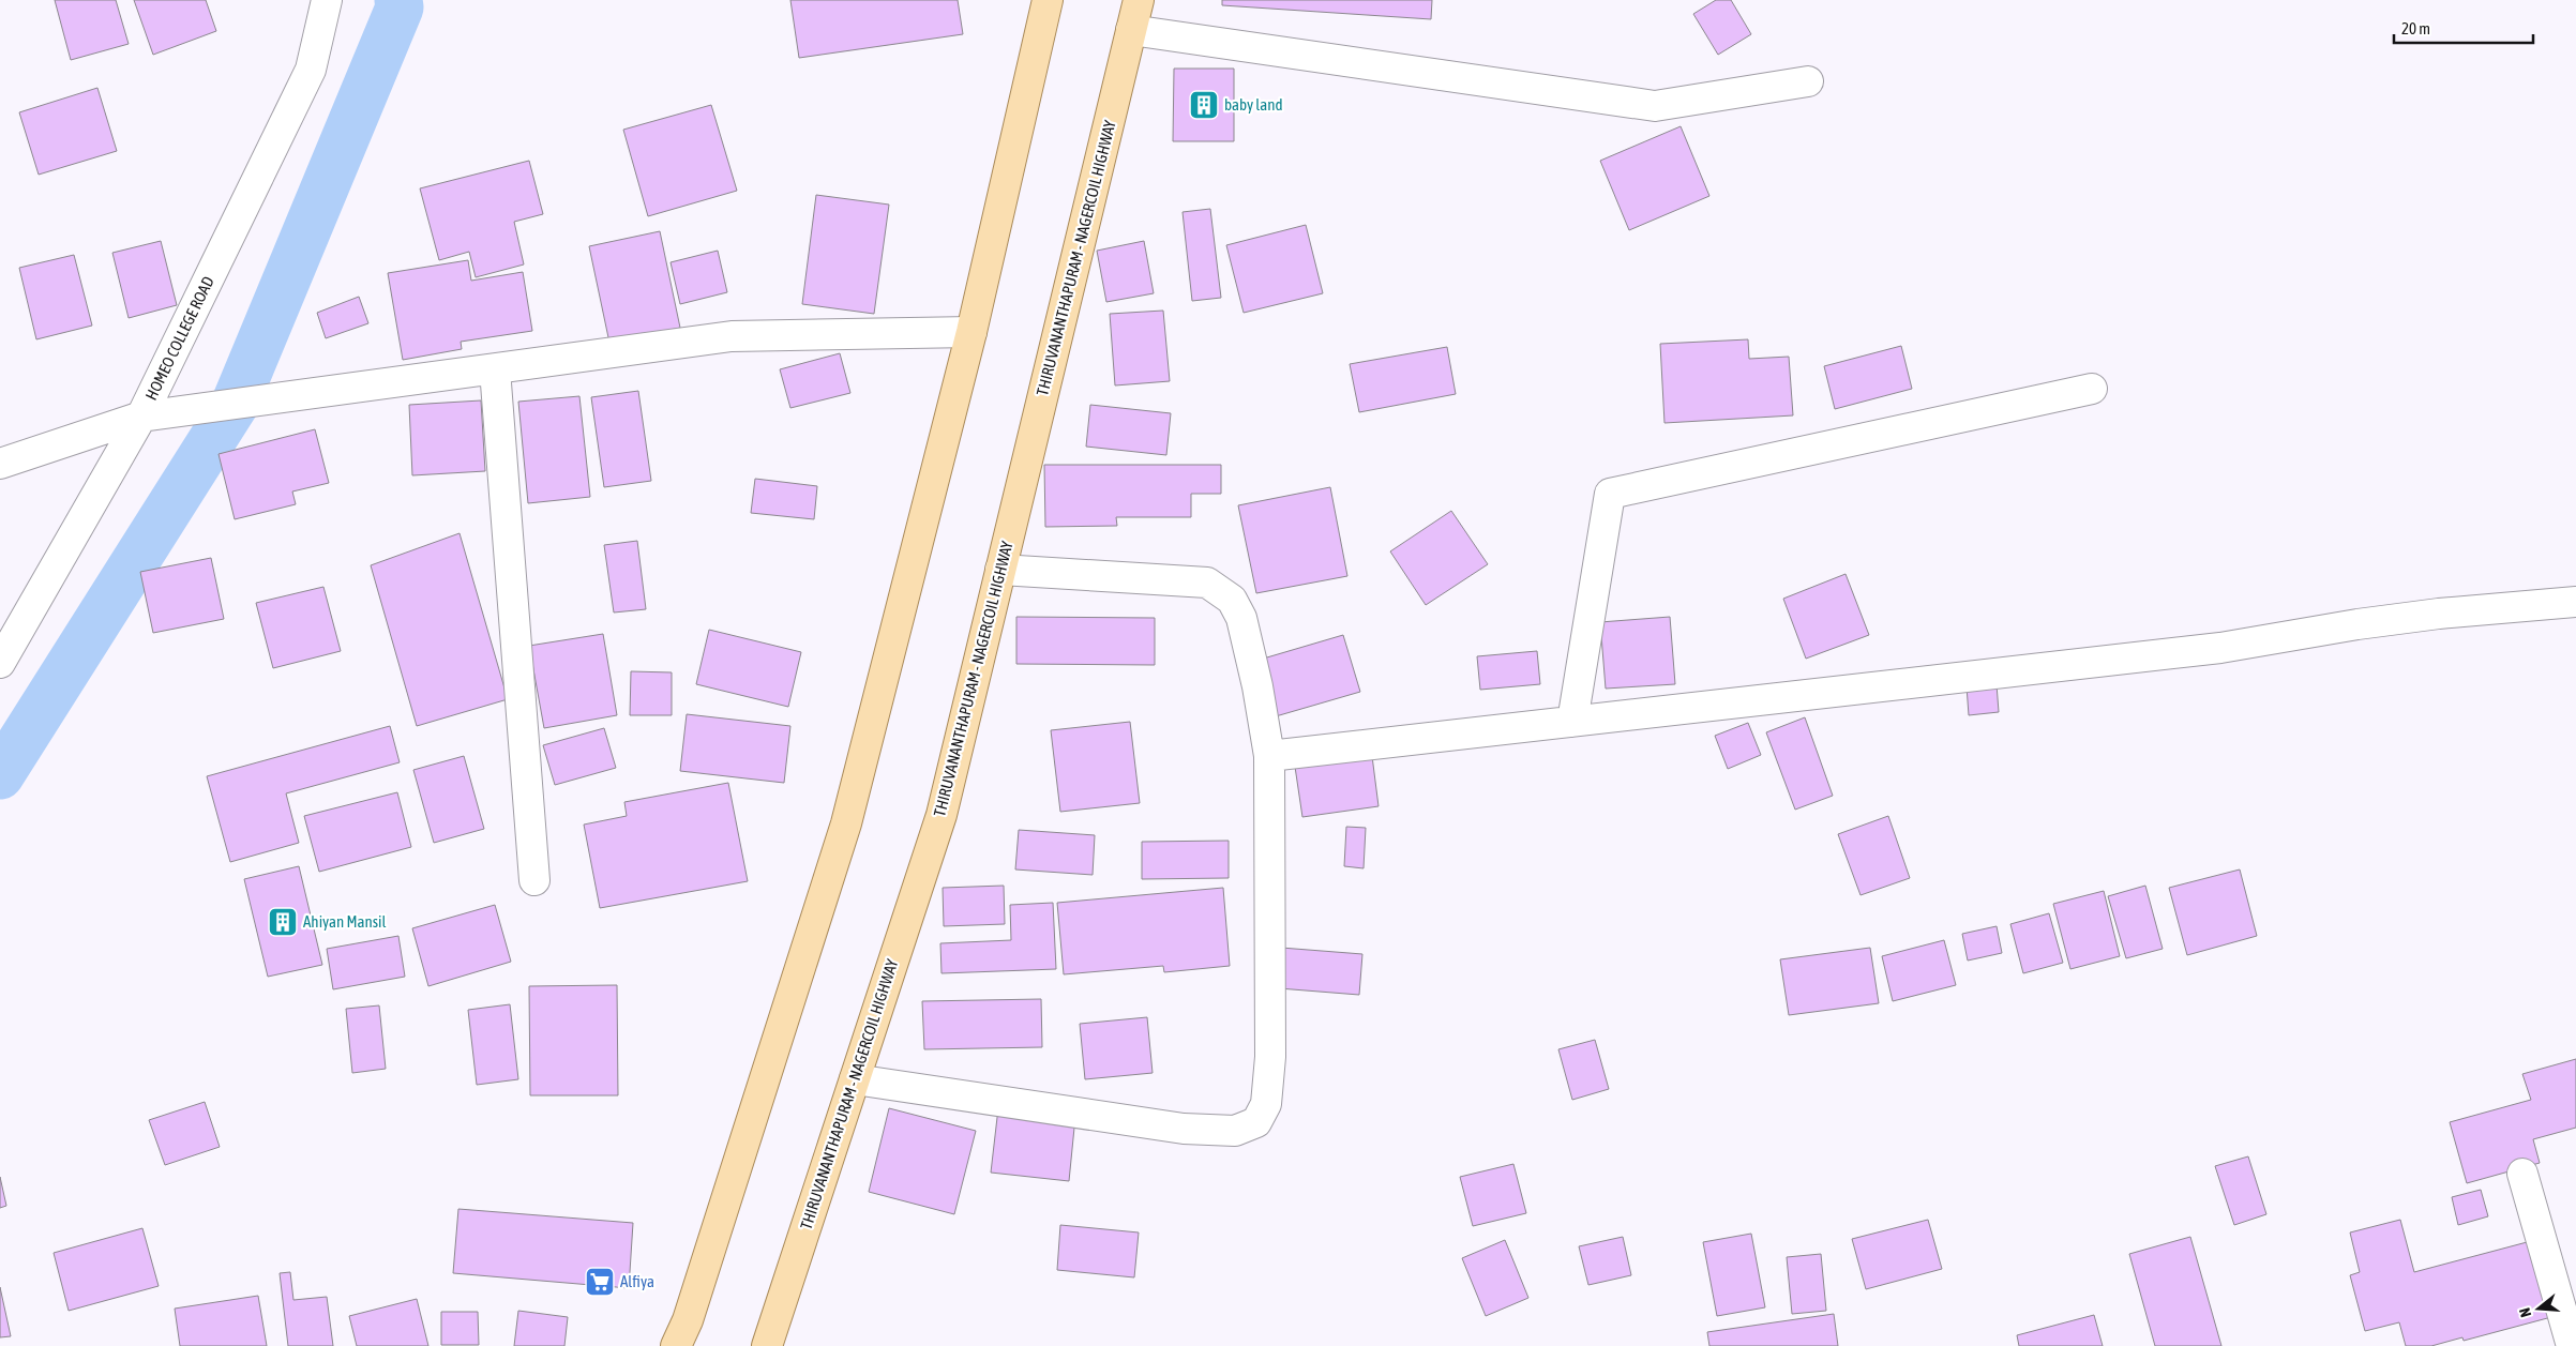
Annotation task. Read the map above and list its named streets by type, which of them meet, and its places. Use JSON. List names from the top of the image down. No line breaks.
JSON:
{"streets":{"main road":["THIRUVANANTHAPURAM - NAGERCOIL HIGHWAY"],"street":["HOMEO COLLEGE ROAD"]},"places":{"building":["baby land","Ahiyan Mansil"],"supermarket":["Alfiya"]},"scale_bar":"20 m","north":"left"}
